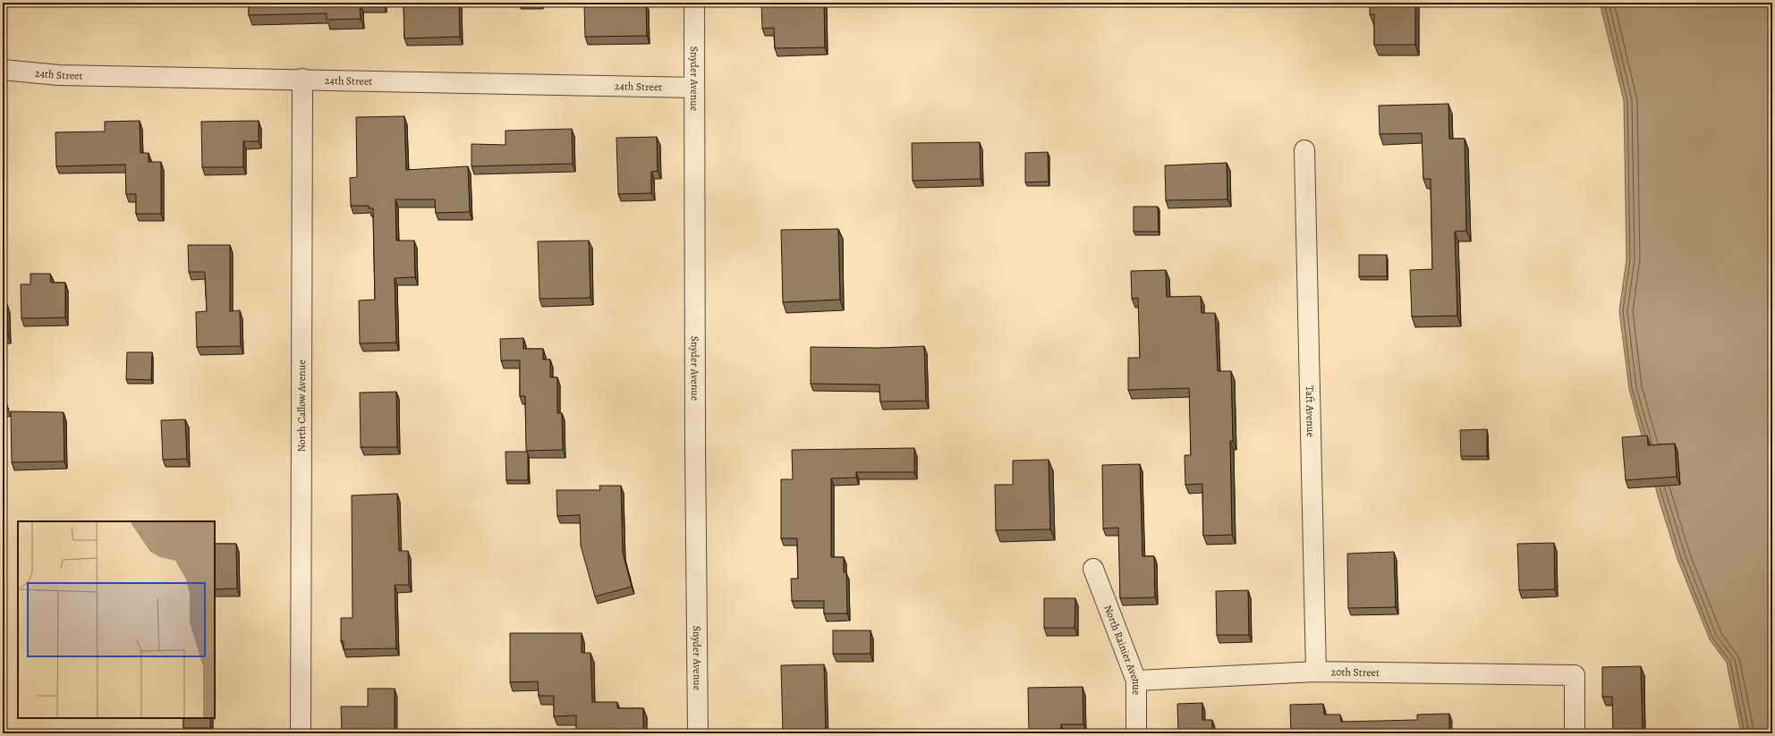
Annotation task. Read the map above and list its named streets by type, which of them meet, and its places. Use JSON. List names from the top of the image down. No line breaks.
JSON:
{"streets":{"street":["24th Street","Snyder Avenue","North Callow Avenue","Taft Avenue","North Rainier Avenue","20th Street"]},"crossings":[["24th Street","Snyder Avenue"],["24th Street","North Callow Avenue"],["Taft Avenue","20th Street"],["North Rainier Avenue","20th Street"]]}
